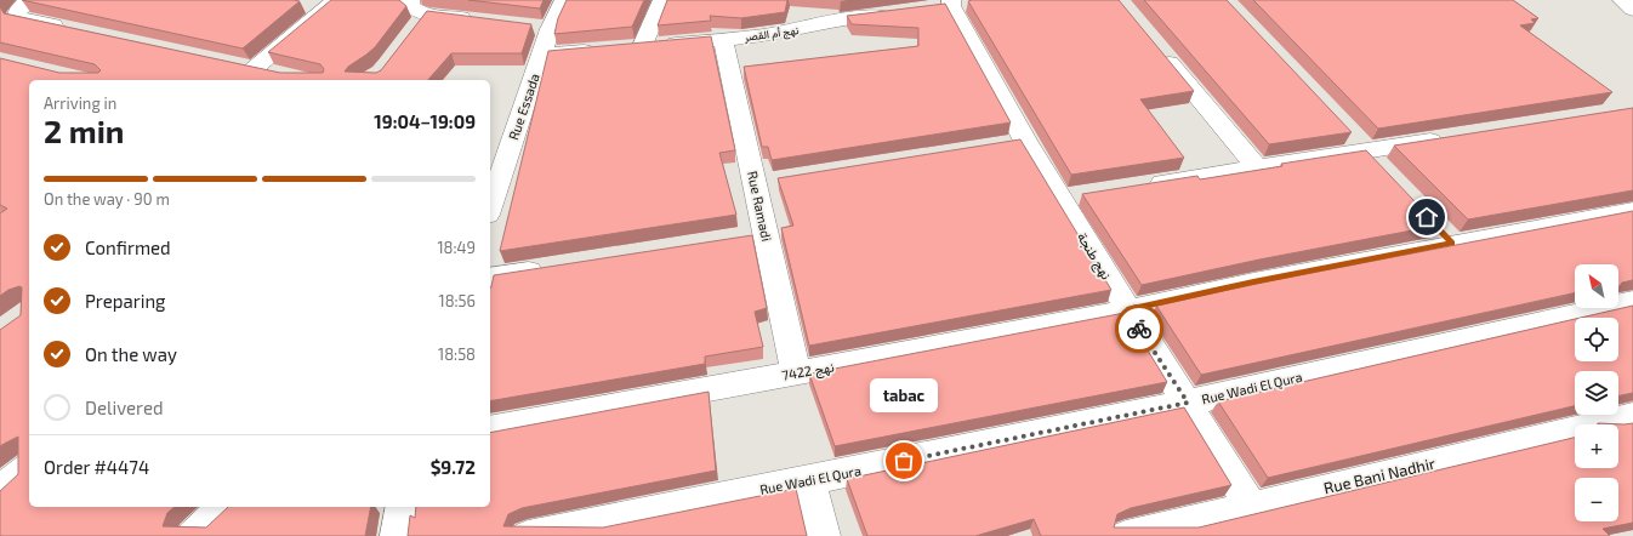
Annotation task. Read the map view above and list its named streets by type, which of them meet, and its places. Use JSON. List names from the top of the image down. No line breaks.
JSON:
{"streets":{"street":["نهج أم القصر","Rue Essada","Rue Ramadi","نهج طنجة","نهج 7422","Rue Wadi El Qura","Rue Bani Nadhir"]},"crossings":[["نهج أم القصر","Rue Essada"],["نهج أم القصر","Rue Ramadi"],["Rue Ramadi","نهج 7422"],["نهج طنجة","نهج 7422"],["نهج طنجة","Rue Wadi El Qura"],["نهج طنجة","Rue Bani Nadhir"]],"places":["tabac"],"north":"top left","page":{"heading":["2 min","Arriving in","19:04–19:09"],"panel":["Order #4474","$9.72"],"bar":"On the way · 90 m","list":[["Confirmed","18:49"],["Preparing","18:56"],["On the way","18:58"],"Delivered"],"map_buttons":["+","−"],"bubble":"tabac"}}
